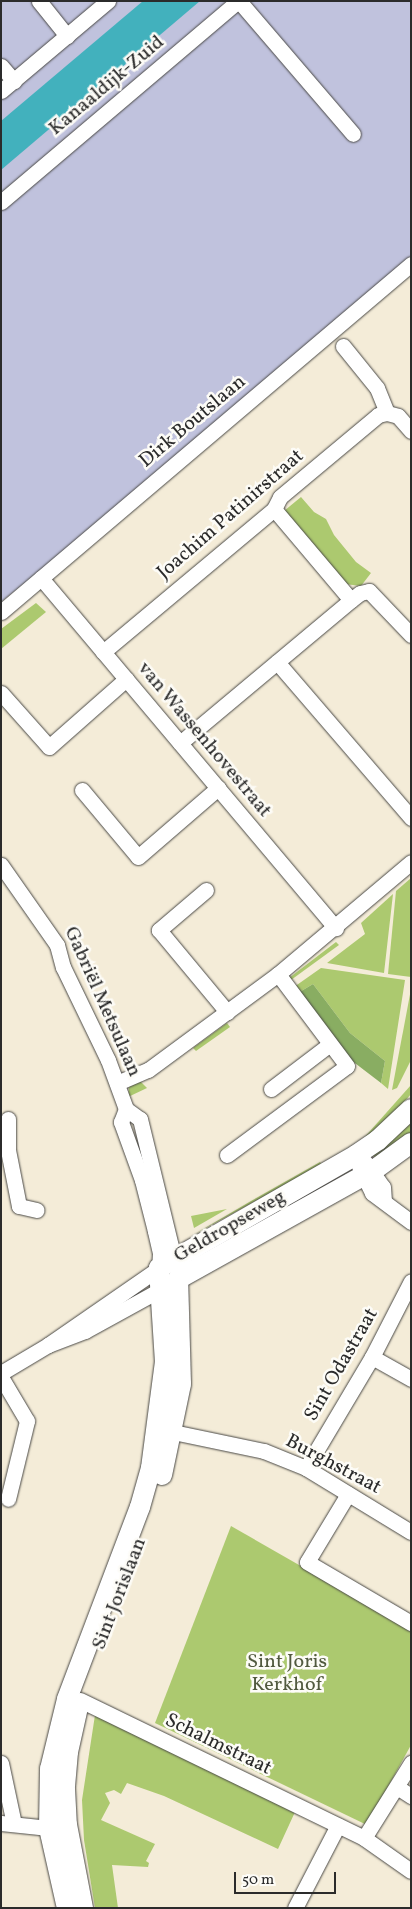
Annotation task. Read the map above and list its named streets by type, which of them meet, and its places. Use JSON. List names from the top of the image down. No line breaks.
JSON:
{"streets":{"main road":["Geldropseweg","Sint Jorislaan"],"street":["Kanaaldijk-Zuid","Dirk Boutslaan","Joachim Patinirstraat","van Wassenhovestraat","Gabriël Metsulaan","Sint Odastraat","Burghstraat","Schalmstraat"]},"crossings":[["Dirk Boutslaan","van Wassenhovestraat"],["Joachim Patinirstraat","van Wassenhovestraat"],["Gabriël Metsulaan","Geldropseweg"],["Geldropseweg","Sint Jorislaan"],["Sint Odastraat","Burghstraat"],["Burghstraat","Sint Jorislaan"],["Sint Jorislaan","Schalmstraat"]],"parks":["Sint Joris Kerkhof"],"scale_bar":"50 m"}
